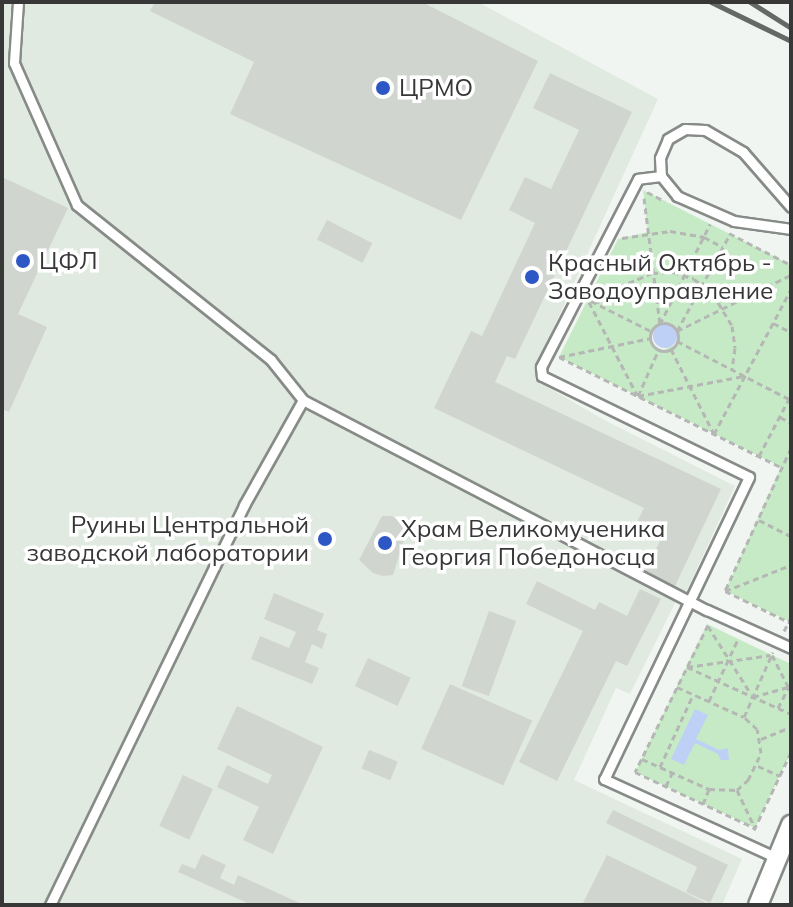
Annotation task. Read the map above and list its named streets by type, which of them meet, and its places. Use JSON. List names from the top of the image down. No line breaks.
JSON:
{"places":["ЦРМО","ЦФЛ","Красный Октябрь - Заводоуправление","Руины Центральной заводской лаборатории","Храм Великомученика Георгия Победоносца"]}
